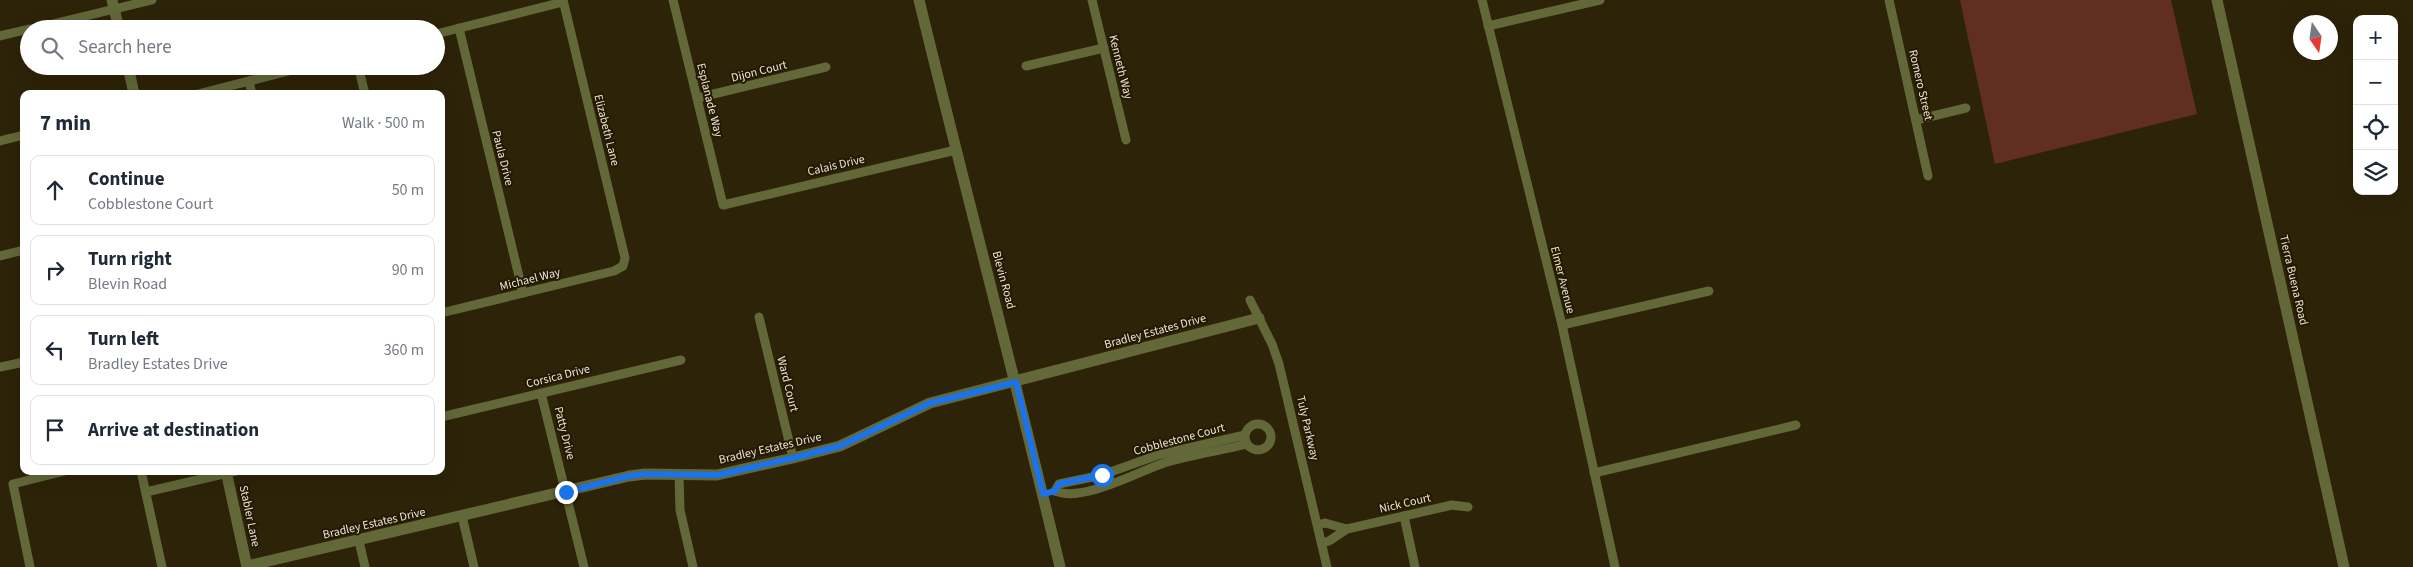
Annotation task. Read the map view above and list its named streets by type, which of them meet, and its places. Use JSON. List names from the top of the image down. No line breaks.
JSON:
{"streets":{"street":["Kenneth Way","Dijon Court","Romero Street","Esplanade Way","Elizabeth Lane","Paula Drive","Calais Drive","Michael Way","Blevin Road","Elmer Avenue","Tierra Buena Road","Bradley Estates Drive","Corsica Drive","Ward Court","Tuly Parkway","Patty Drive","Cobblestone Court","Nick Court","Stabler Lane"]},"crossings":[["Dijon Court","Esplanade Way"],["Esplanade Way","Calais Drive"],["Elizabeth Lane","Michael Way"],["Paula Drive","Michael Way"],["Calais Drive","Blevin Road"],["Blevin Road","Bradley Estates Drive"],["Bradley Estates Drive","Ward Court"],["Bradley Estates Drive","Tuly Parkway"],["Bradley Estates Drive","Patty Drive"],["Bradley Estates Drive","Stabler Lane"],["Corsica Drive","Patty Drive"],["Tuly Parkway","Nick Court"]],"north":"bottom","page":{"map_buttons":["+","−"],"search":"Search here","heading":["7 min","Walk · 500 m"],"list":[["Continue","Cobblestone Court","50 m"],["Turn right","Blevin Road","90 m"],["Turn left","Bradley Estates Drive","360 m"],"Arrive at destination"]}}
